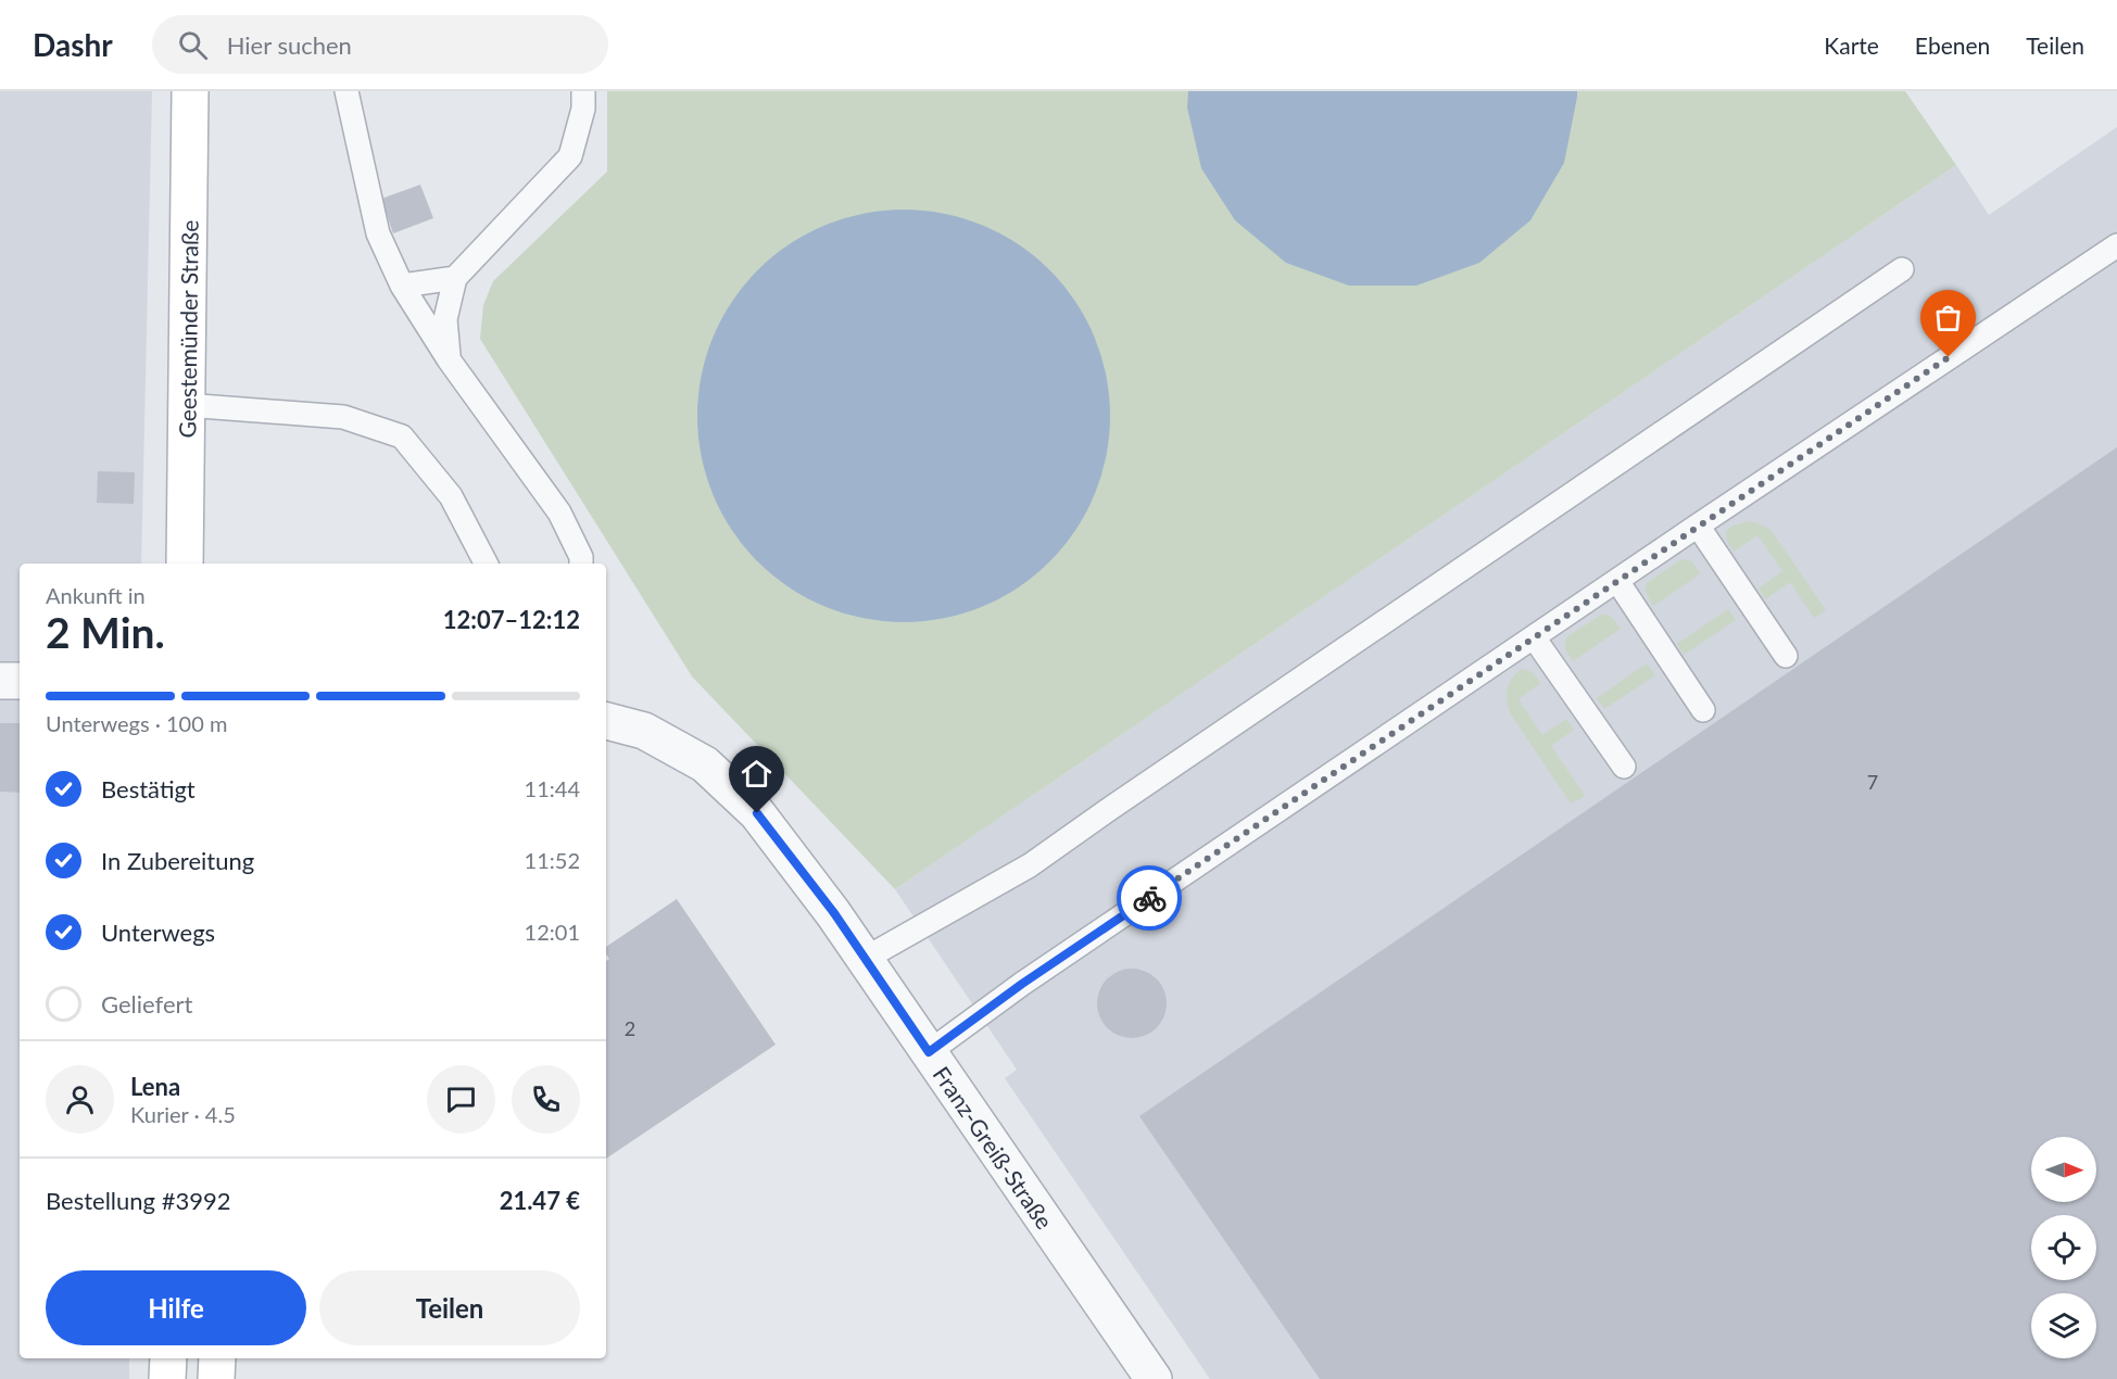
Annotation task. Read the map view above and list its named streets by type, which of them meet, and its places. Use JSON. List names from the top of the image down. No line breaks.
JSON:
{"streets":{"street":["Geestemünder Straße","Franz-Greiß-Straße"]},"house_numbers":["7","2"],"north":"right","page":{"header":"Dashr","search":"Hier suchen","nav":["Karte","Ebenen","Teilen"],"heading":["2 Min.","Ankunft in","12:07–12:12"],"panel":["Lena","Kurier · 4.5","Bestellung #3992","21.47 €"],"bar":"Unterwegs · 100 m","list":[["Bestätigt","11:44"],["In Zubereitung","11:52"],["Unterwegs","12:01"],"Geliefert"],"buttons":["Hilfe","Teilen"]}}
